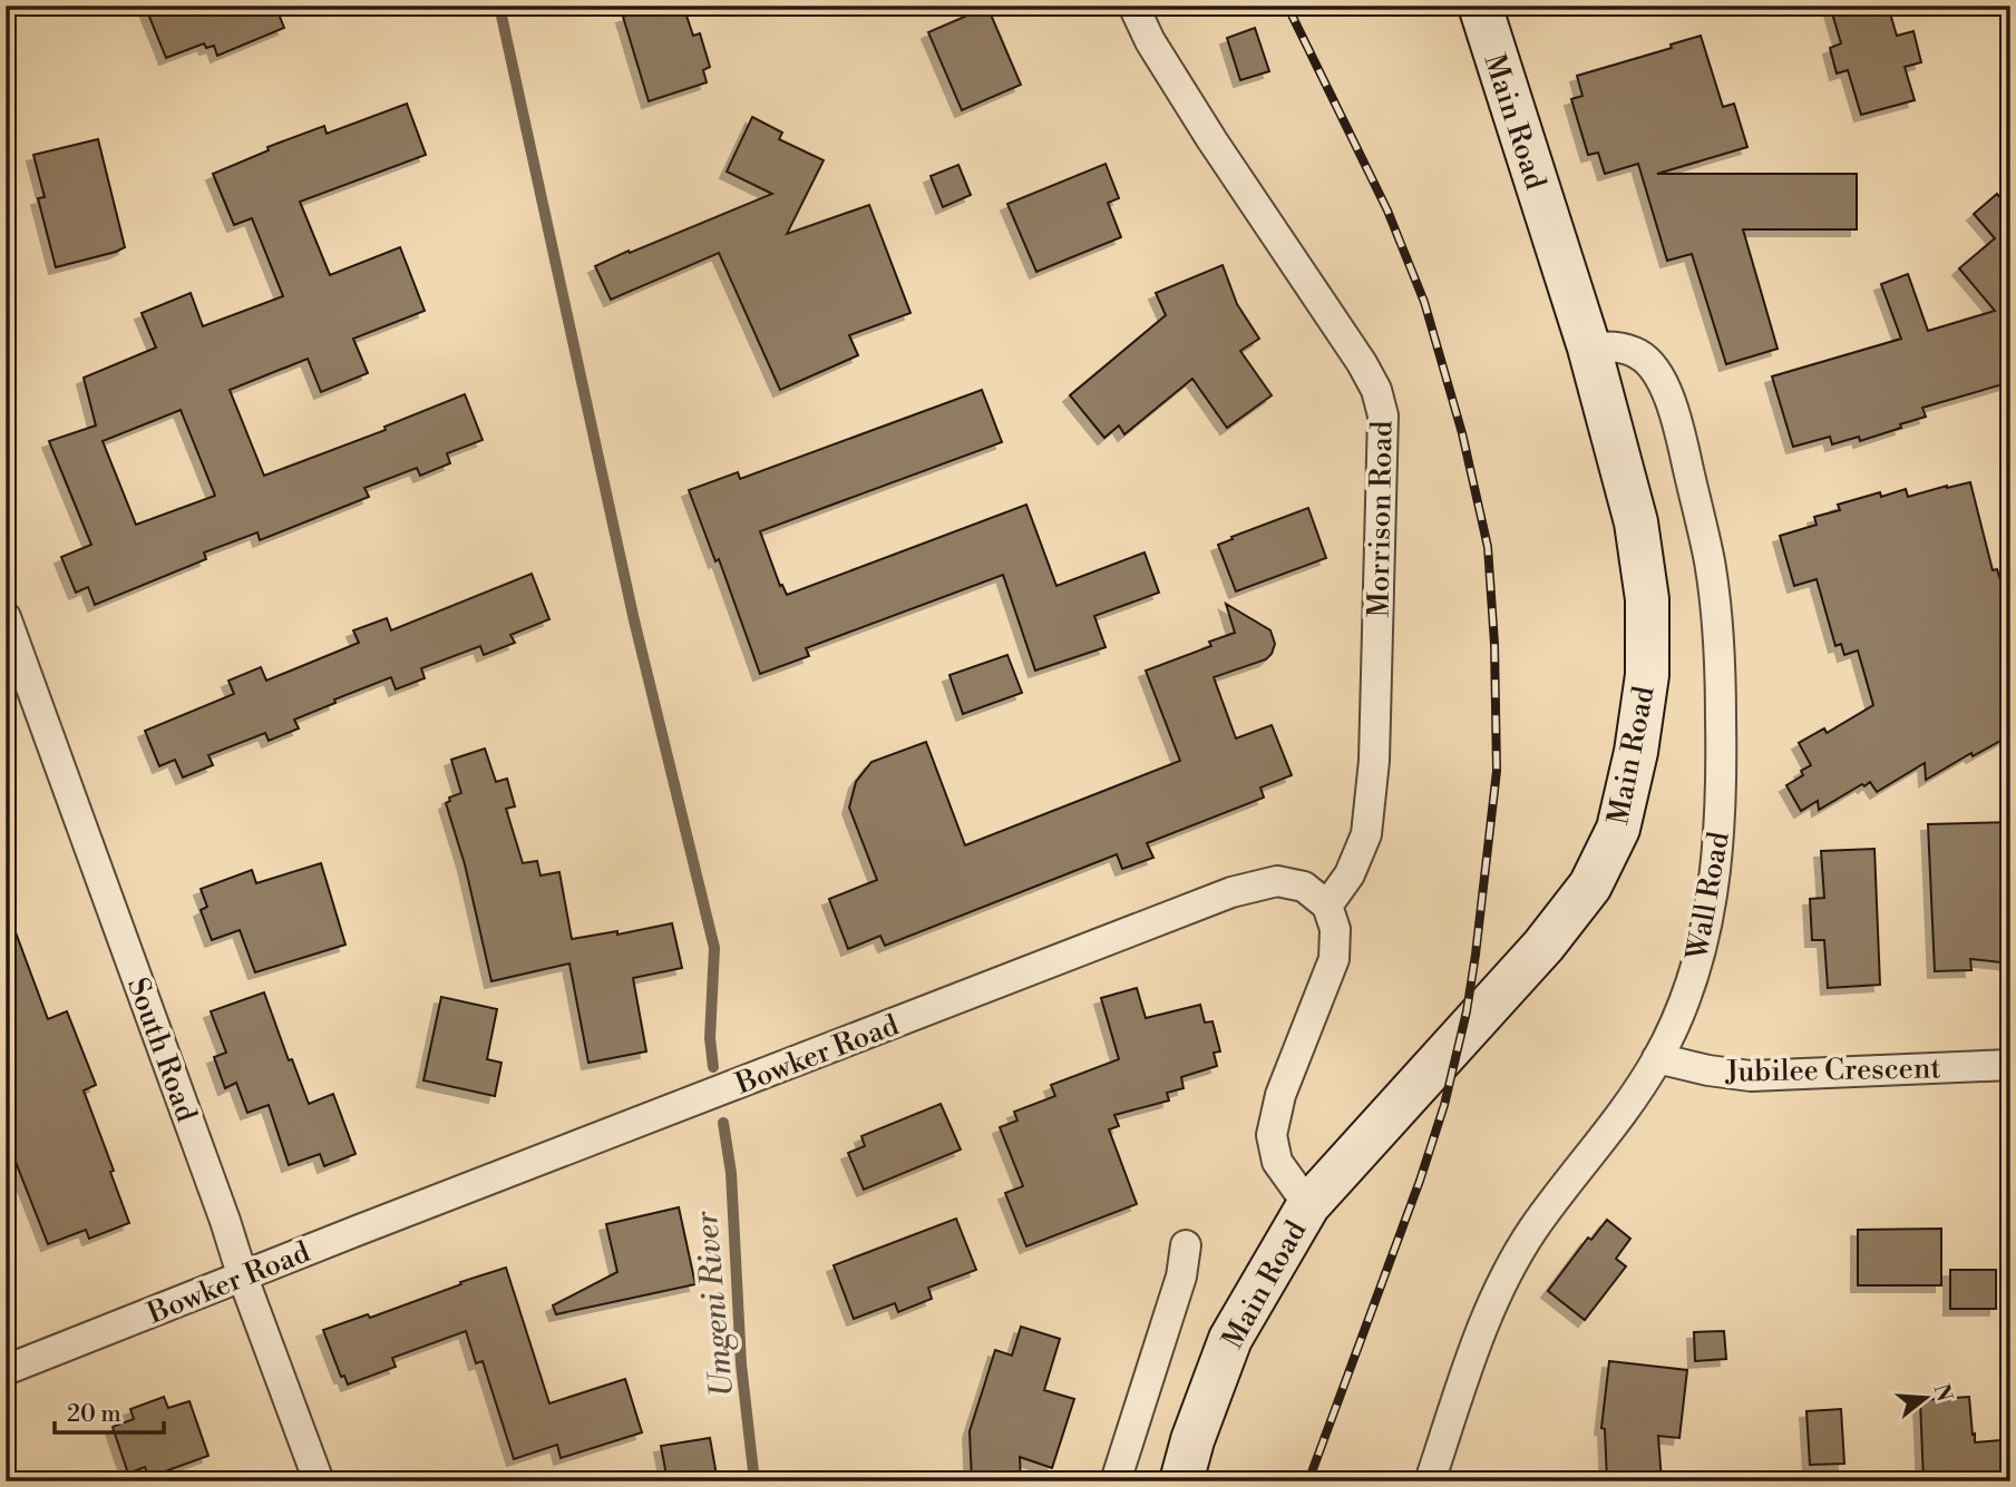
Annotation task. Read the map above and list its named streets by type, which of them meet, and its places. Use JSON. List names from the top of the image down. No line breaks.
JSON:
{"streets":{"main road":["Main Road"],"street":["Morrison Road","Wall Road","South Road","Bowker Road","Jubilee Crescent"]},"crossings":[["Main Road","Wall Road"],["Morrison Road","Bowker Road"],["Wall Road","Jubilee Crescent"],["South Road","Bowker Road"]],"water":["Umgeni River"],"scale_bar":"20 m","north":"right"}
